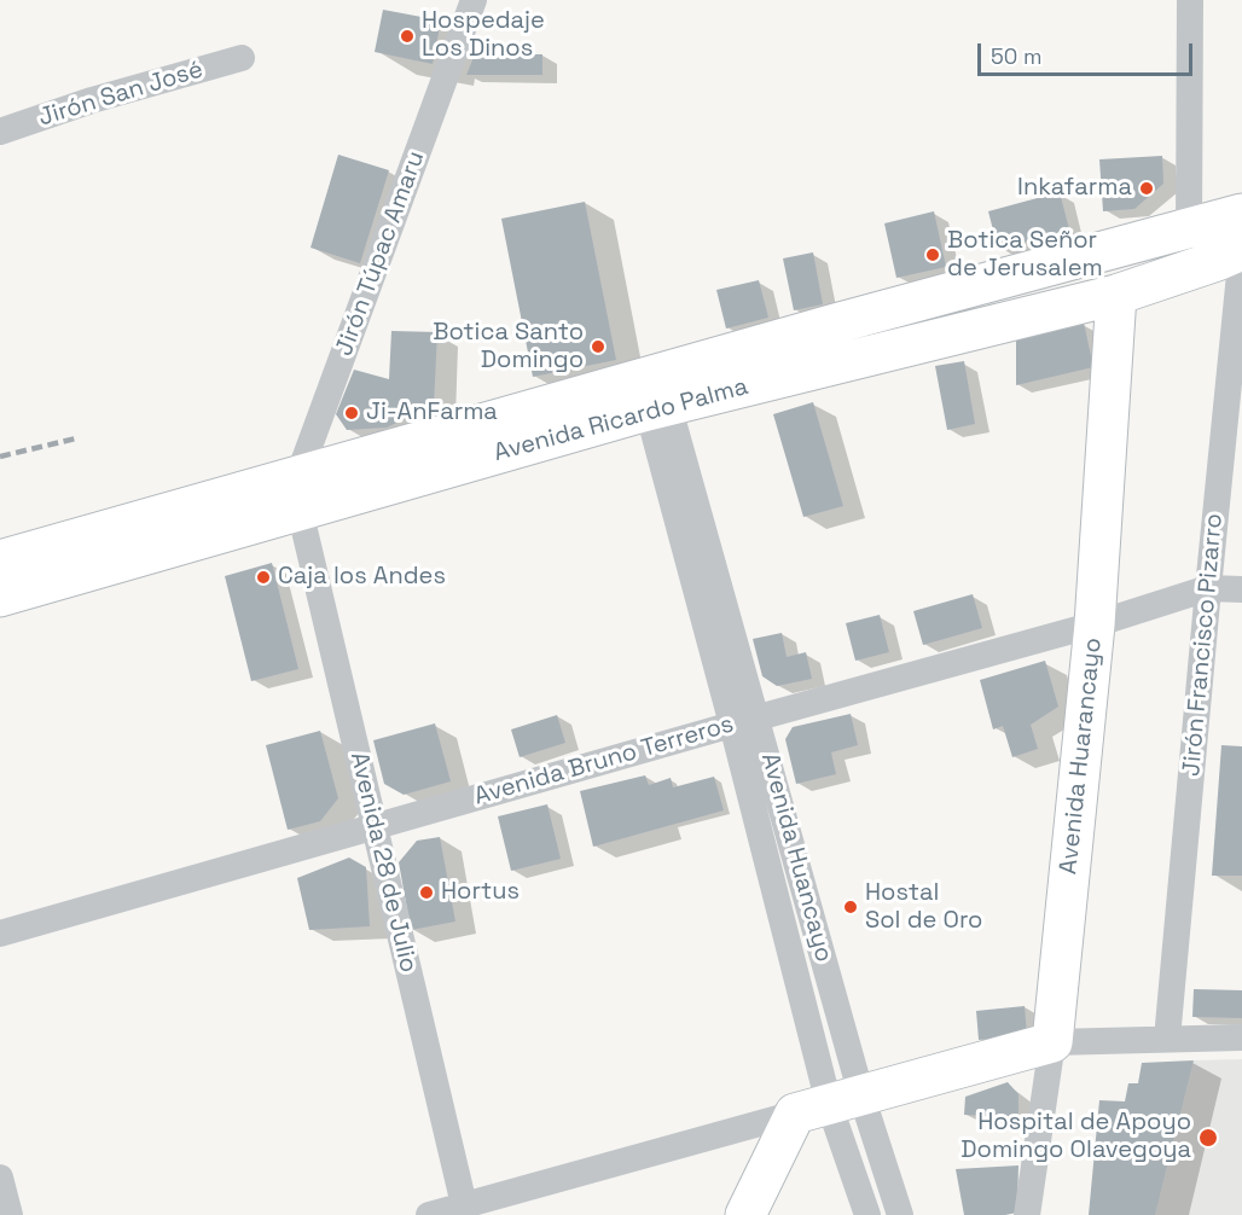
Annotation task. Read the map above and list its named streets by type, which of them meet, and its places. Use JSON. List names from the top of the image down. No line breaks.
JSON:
{"streets":{"main road":["Avenida Ricardo Palma","Avenida Huarancayo"],"street":["Jirón San José","Jirón Túpac Amaru","Jirón Francisco Pizarro","Avenida Bruno Terreros","Avenida Huancayo","Avenida 28 de Julio"]},"crossings":[["Jirón Túpac Amaru","Avenida Ricardo Palma"],["Jirón Túpac Amaru","Avenida 28 de Julio"],["Avenida Ricardo Palma","Jirón Francisco Pizarro"],["Avenida Ricardo Palma","Avenida Huarancayo"],["Avenida Ricardo Palma","Avenida Huancayo"],["Avenida Ricardo Palma","Avenida 28 de Julio"],["Jirón Francisco Pizarro","Avenida Bruno Terreros"],["Avenida Huarancayo","Avenida Bruno Terreros"],["Avenida Bruno Terreros","Avenida Huancayo"],["Avenida Bruno Terreros","Avenida 28 de Julio"]],"places":["Hospedaje Los Dinos","Inkafarma","Botica Señor de Jerusalem","Botica Santo Domingo","Ji-AnFarma","Caja los Andes","Hortus","Hostal Sol de Oro","Hospital de Apoyo Domingo Olavegoya"],"scale_bar":"50 m"}
